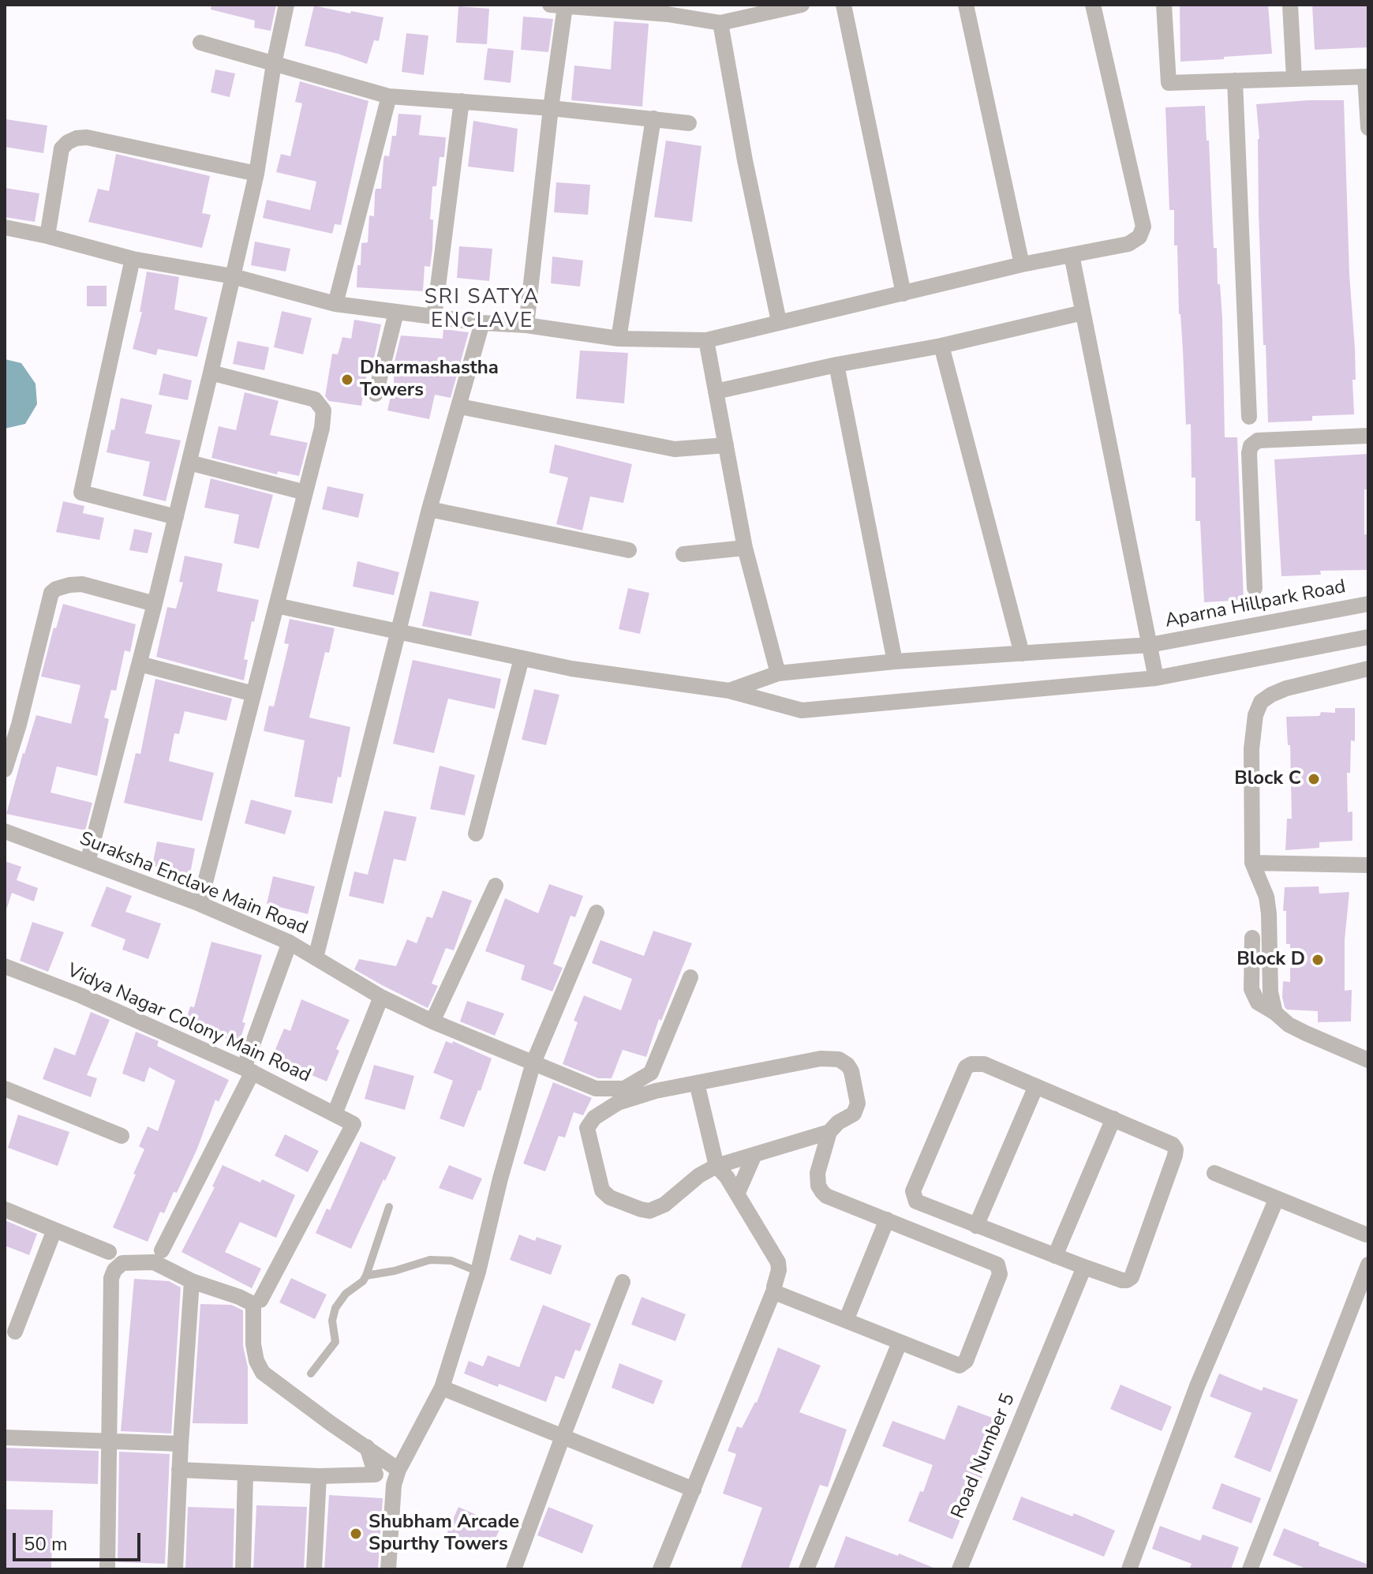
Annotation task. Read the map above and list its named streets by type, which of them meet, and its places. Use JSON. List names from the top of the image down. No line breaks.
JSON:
{"streets":{"street":["Aparna Hillpark Road","Suraksha Enclave Main Road","Vidya Nagar Colony Main Road","Road Number 5"]},"districts":["SRI SATYA ENCLAVE"],"places":["Dharmashastha Towers","Block C","Block D","Shubham Arcade Spurthy Towers"],"scale_bar":"50 m"}
